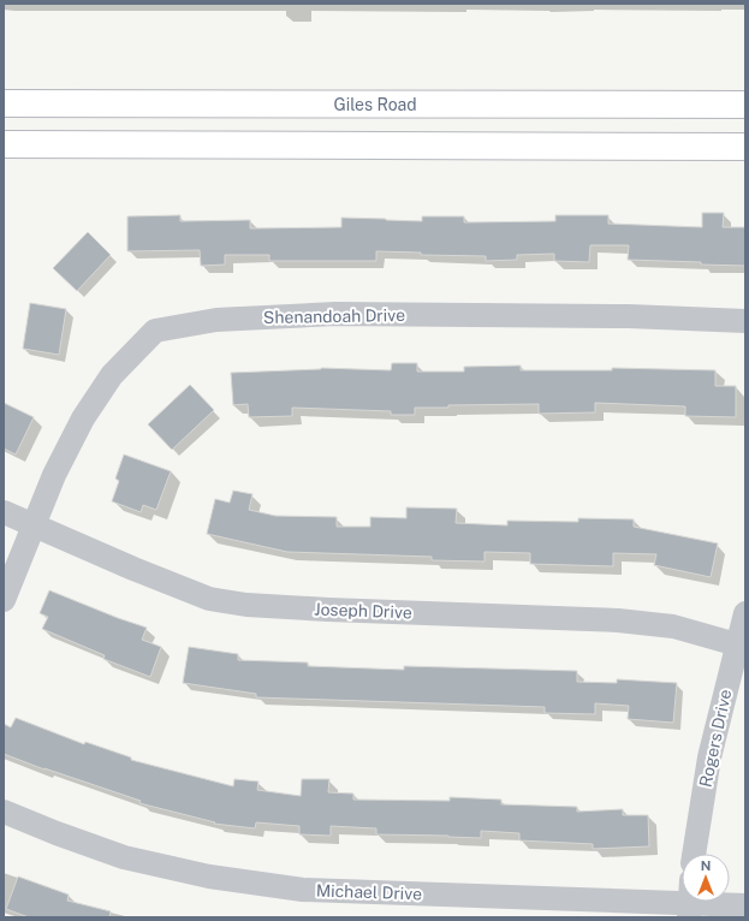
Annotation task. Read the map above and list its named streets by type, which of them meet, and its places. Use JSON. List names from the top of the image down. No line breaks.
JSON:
{"streets":{"main road":["Giles Road"],"street":["Shenandoah Drive","Joseph Drive","Rogers Drive","Michael Drive"]},"crossings":[["Shenandoah Drive","Joseph Drive"],["Joseph Drive","Rogers Drive"]],"north":"top"}
